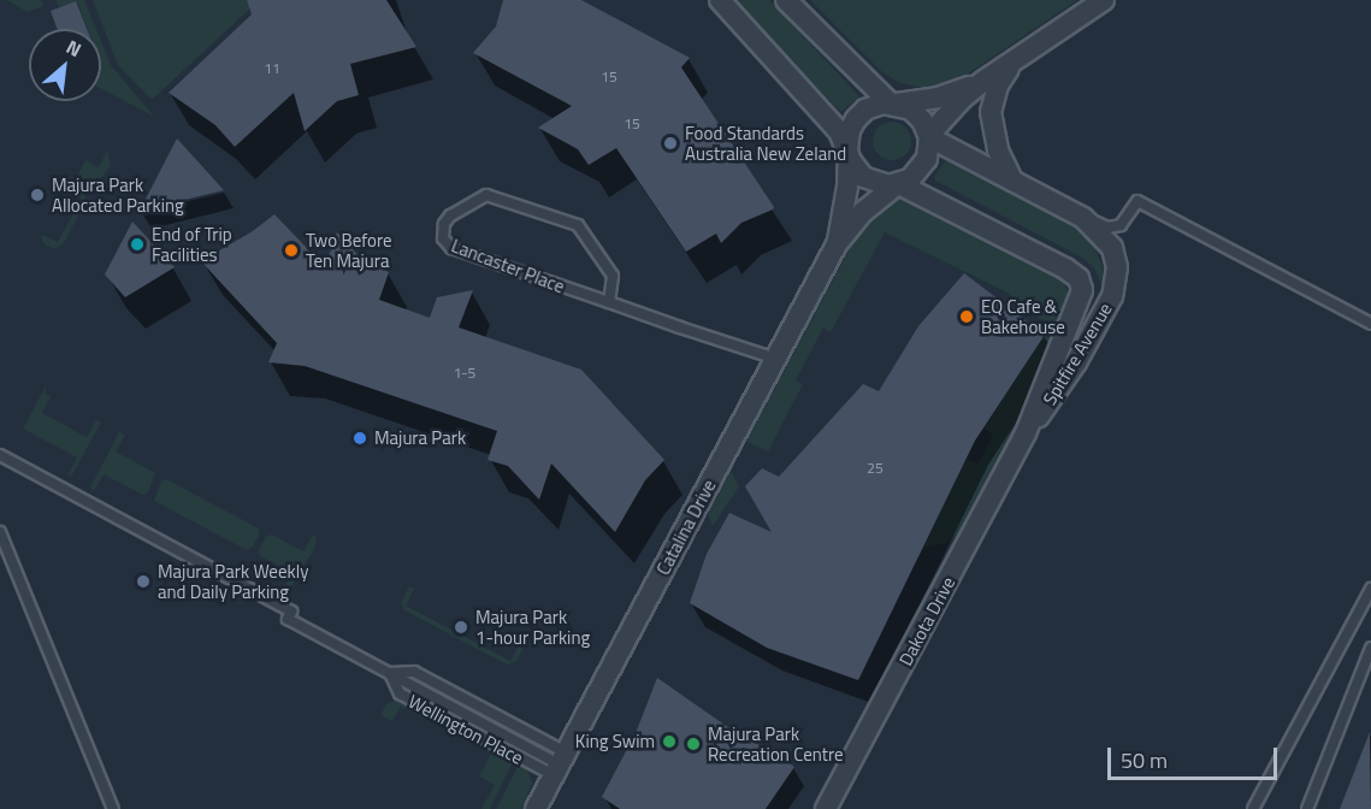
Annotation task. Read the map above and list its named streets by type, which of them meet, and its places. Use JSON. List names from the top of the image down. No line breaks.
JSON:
{"streets":{"street":["Spitfire Avenue","Catalina Drive","Dakota Drive"],"lane":["Lancaster Place","Wellington Place"]},"crossings":[["Lancaster Place","Catalina Drive"],["Spitfire Avenue","Catalina Drive"],["Spitfire Avenue","Dakota Drive"],["Catalina Drive","Wellington Place"]],"places":["Food Standards Australia New Zeland","Majura Park Allocated Parking","End of Trip Facilities","Two Before Ten Majura","EQ Cafe & Bakehouse","Majura Park","Majura Park Weekly and Daily Parking","Majura Park 1-hour Parking","King Swim","Majura Park Recreation Centre"],"house_numbers":["11","15","15","1-5","25"],"scale_bar":"50 m","north":"top right"}
